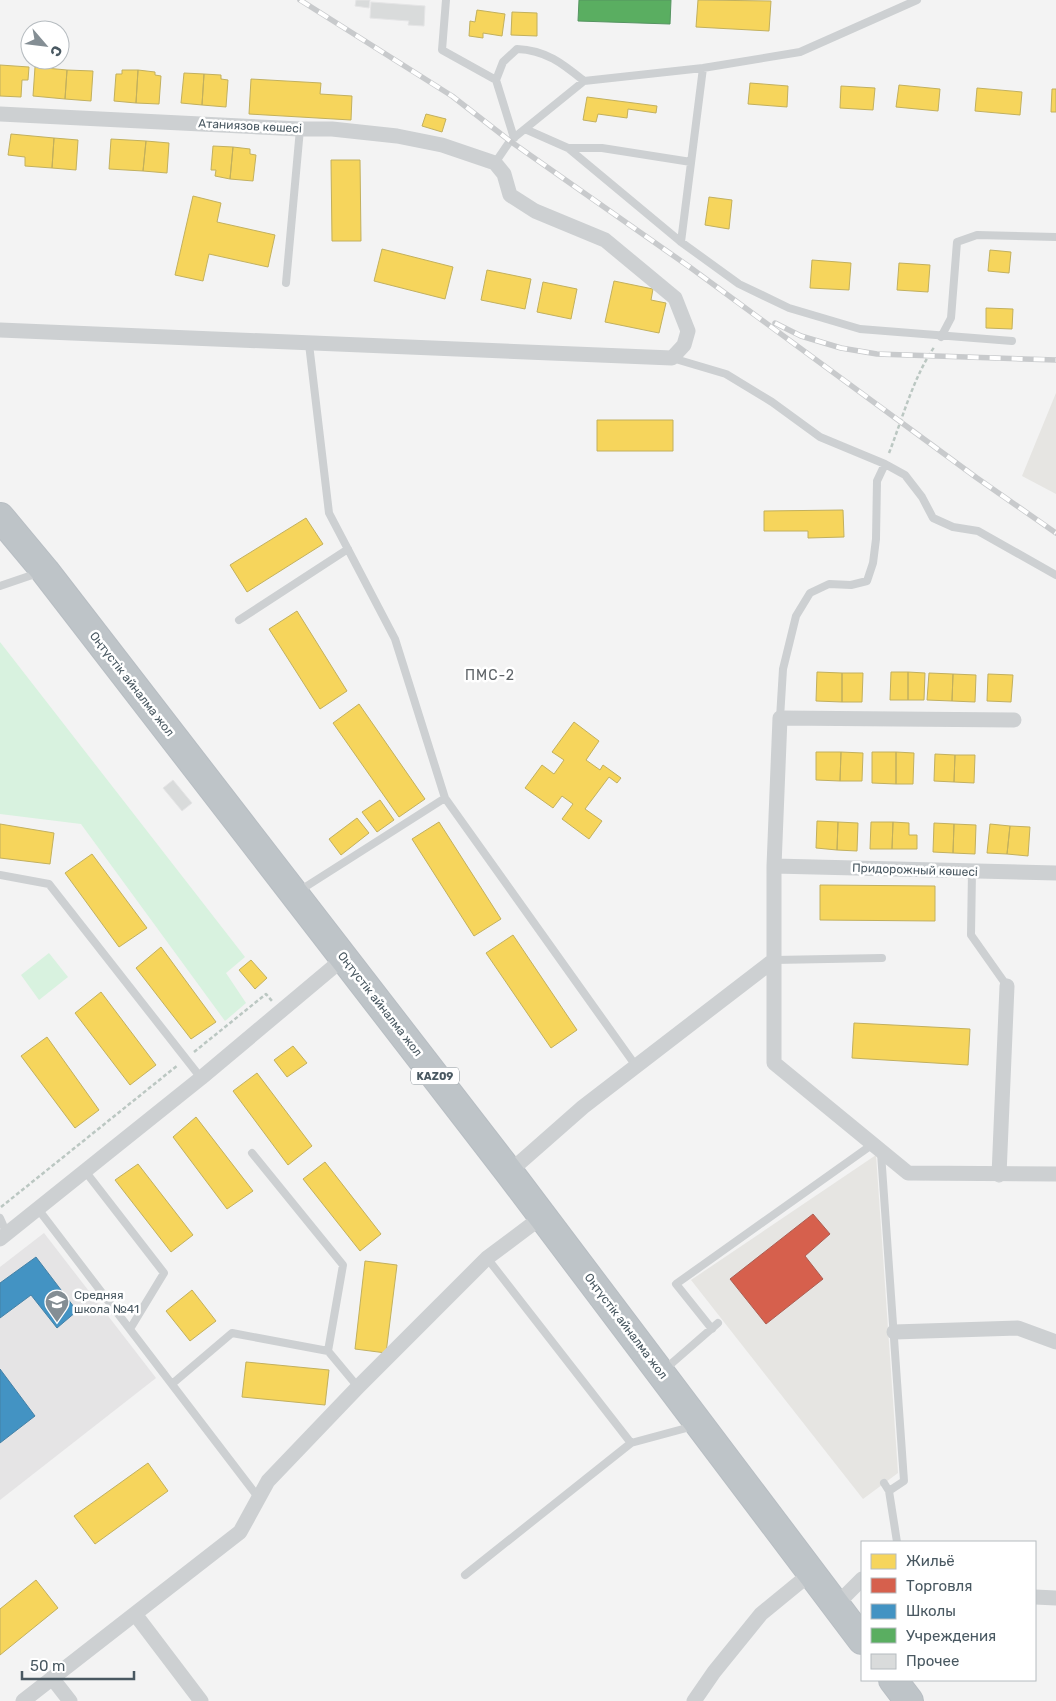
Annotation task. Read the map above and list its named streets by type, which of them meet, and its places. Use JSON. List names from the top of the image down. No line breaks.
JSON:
{"streets":{"highway":["Оңтүстік айналма жол","KAZ09"],"street":["Атаниязов көшесі","Придорожный көшесі"]},"districts":["ПМС-2"],"places":{"school or university":["Средняя школа №41"]},"legend":["Жильё","Торговля","Школы","Учреждения","Прочее"],"scale_bar":"50 m","north":"bottom right"}
